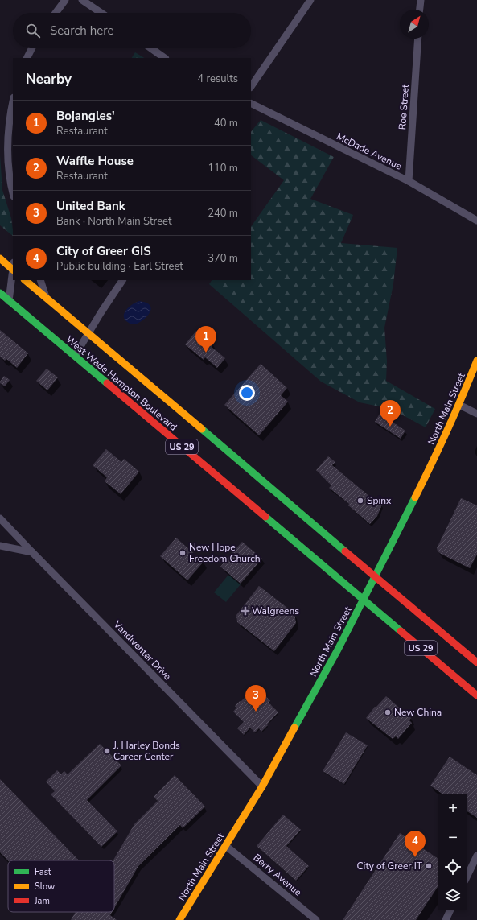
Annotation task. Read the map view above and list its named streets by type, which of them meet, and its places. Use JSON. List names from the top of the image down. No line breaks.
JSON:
{"streets":{"main road":["West Wade Hampton Boulevard","North Main Street","US 29"],"street":["Roe Street","McDade Avenue","Vandiventer Drive","Berry Avenue"]},"crossings":[["Roe Street","McDade Avenue"],["West Wade Hampton Boulevard","North Main Street"],["West Wade Hampton Boulevard","US 29"],["North Main Street","US 29"],["North Main Street","Vandiventer Drive"],["North Main Street","Berry Avenue"]],"places":{"other":["Spinx","New Hope Freedom Church","New China","J. Harley Bonds Career Center","City of Greer IT"],"health":["Walgreens"]},"legend":["Fast","Slow","Jam"],"north":"top right","page":{"search":"Search here","heading":["Nearby","4 results"],"list":[{"mark":"1","name":"Bojangles'","note":"Restaurant","value":"40 m"},{"mark":"2","name":"Waffle House","note":"Restaurant","value":"110 m"},{"mark":"3","name":"United Bank","note":"Bank · North Main Street","value":"240 m"},{"mark":"4","name":"City of Greer GIS","note":"Public building · Earl Street","value":"370 m"}],"pins":["1","2","3","4"],"map_buttons":["+","−"]}}
